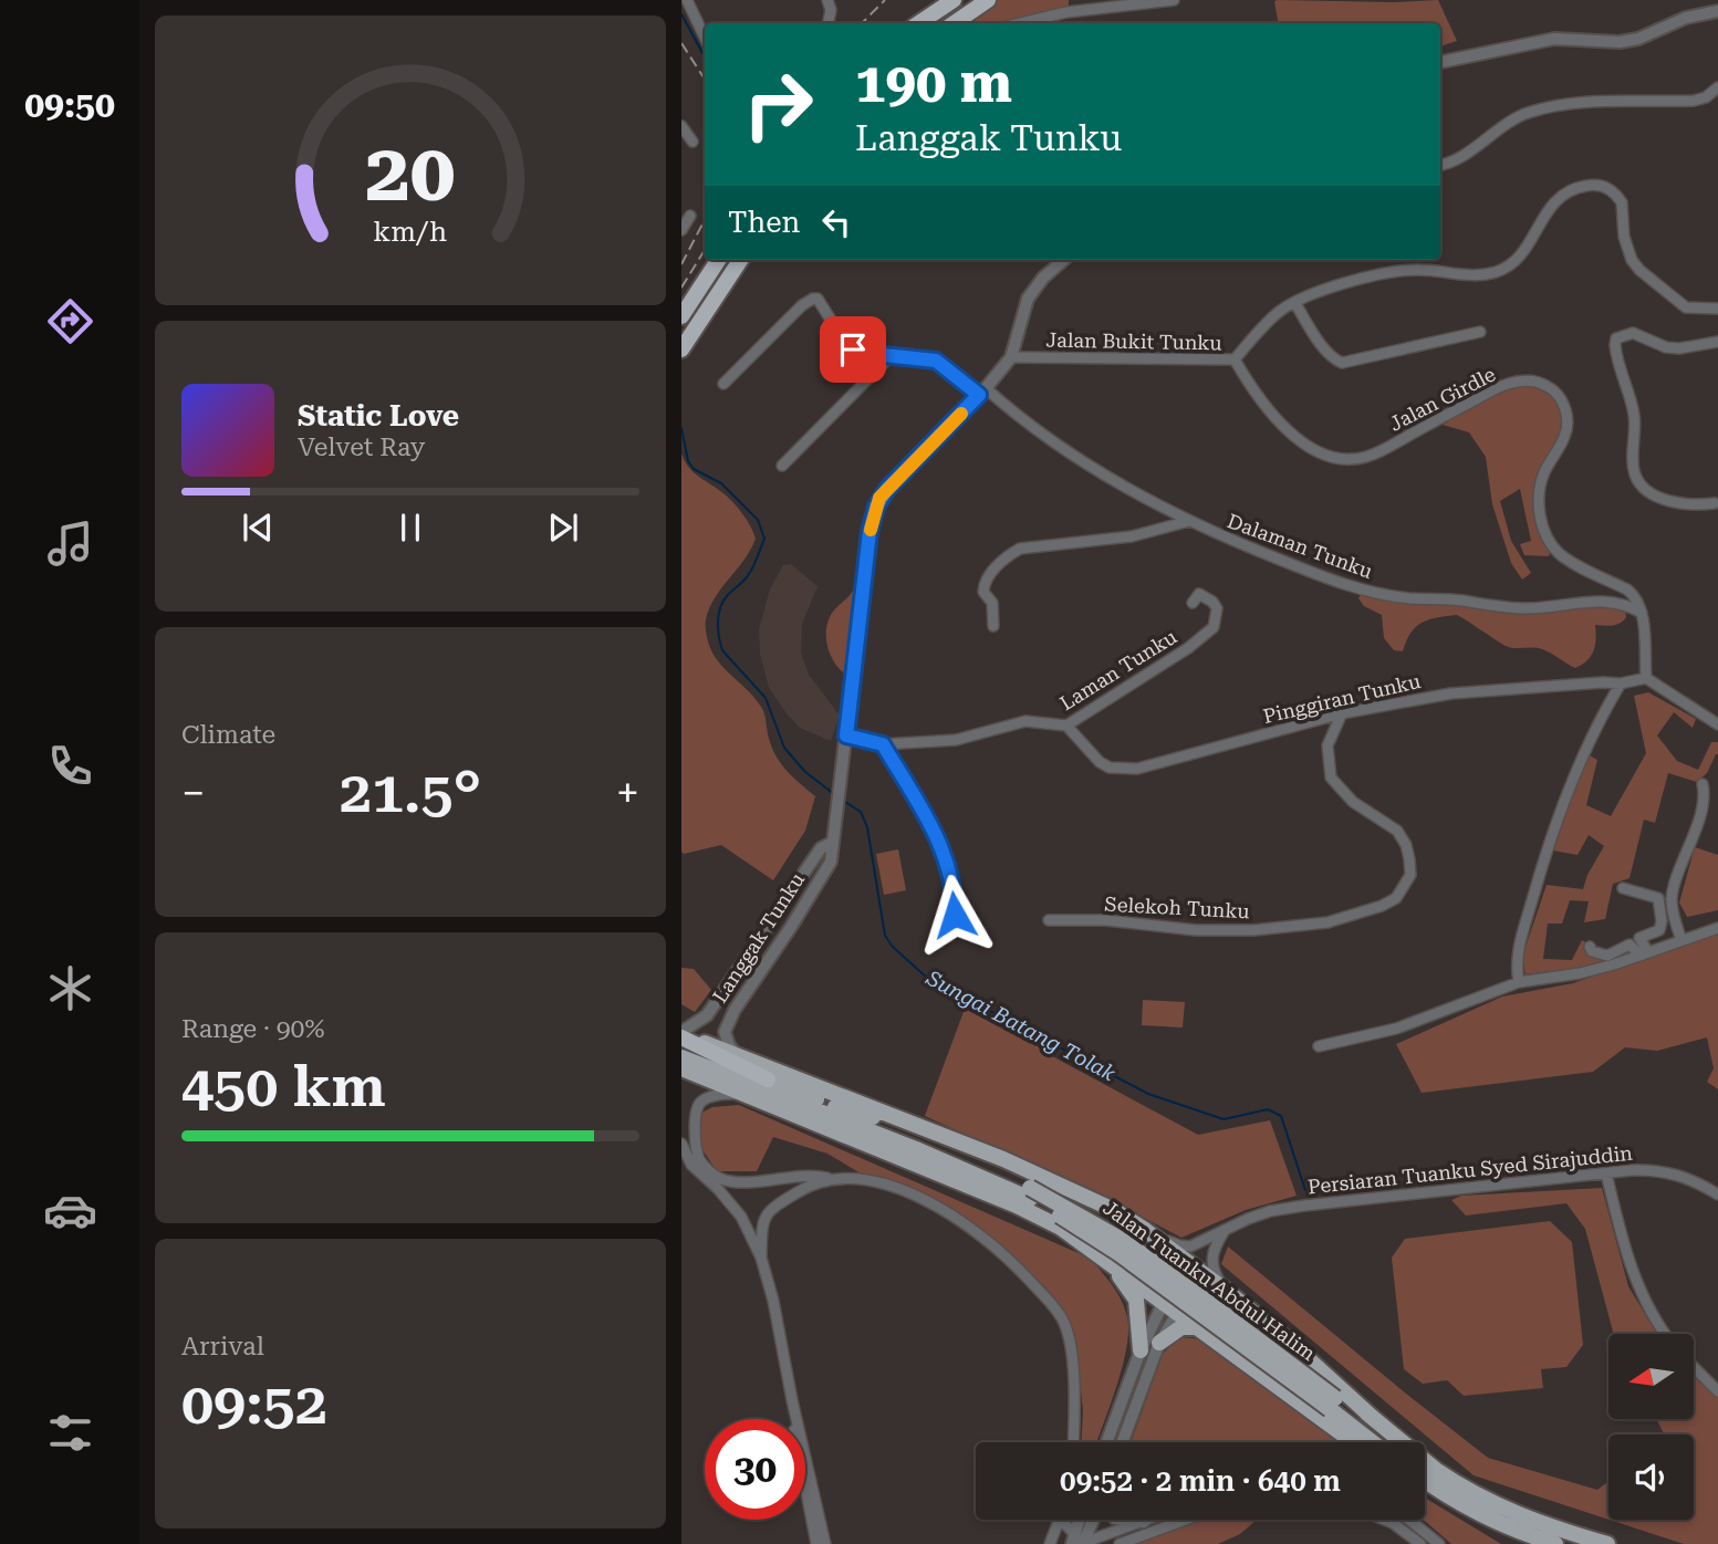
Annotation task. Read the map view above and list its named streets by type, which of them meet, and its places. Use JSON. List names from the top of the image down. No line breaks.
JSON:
{"streets":{"main road":["Jalan Tuanku Abdul Halim"],"street":["Jalan Bukit Tunku","Jalan Girdle","Dalaman Tunku","Laman Tunku","Pinggiran Tunku","Selekoh Tunku","Langgak Tunku","Persiaran Tuanku Syed Sirajuddin"]},"crossings":[["Jalan Bukit Tunku","Jalan Girdle"],["Jalan Bukit Tunku","Langgak Tunku"],["Jalan Girdle","Dalaman Tunku"],["Dalaman Tunku","Langgak Tunku"],["Laman Tunku","Pinggiran Tunku"],["Laman Tunku","Langgak Tunku"],["Pinggiran Tunku","Selekoh Tunku"],["Langgak Tunku","Jalan Tuanku Abdul Halim"],["Persiaran Tuanku Syed Sirajuddin","Jalan Tuanku Abdul Halim"]],"water":["Sungai Batang Tolak"],"north":"left","page":{"tabs":"09:50","turn":["190 m","Langgak Tunku"],"then":"Then","song":["Static Love","Velvet Ray"],"tile":["Climate",["Range · 90%","450 km"],["Arrival","09:52"]],"heat":["−","21.5°","+"],"limit":"30","trip":"09:52 · 2 min · 640 m","gauge":["20","km/h"]}}
